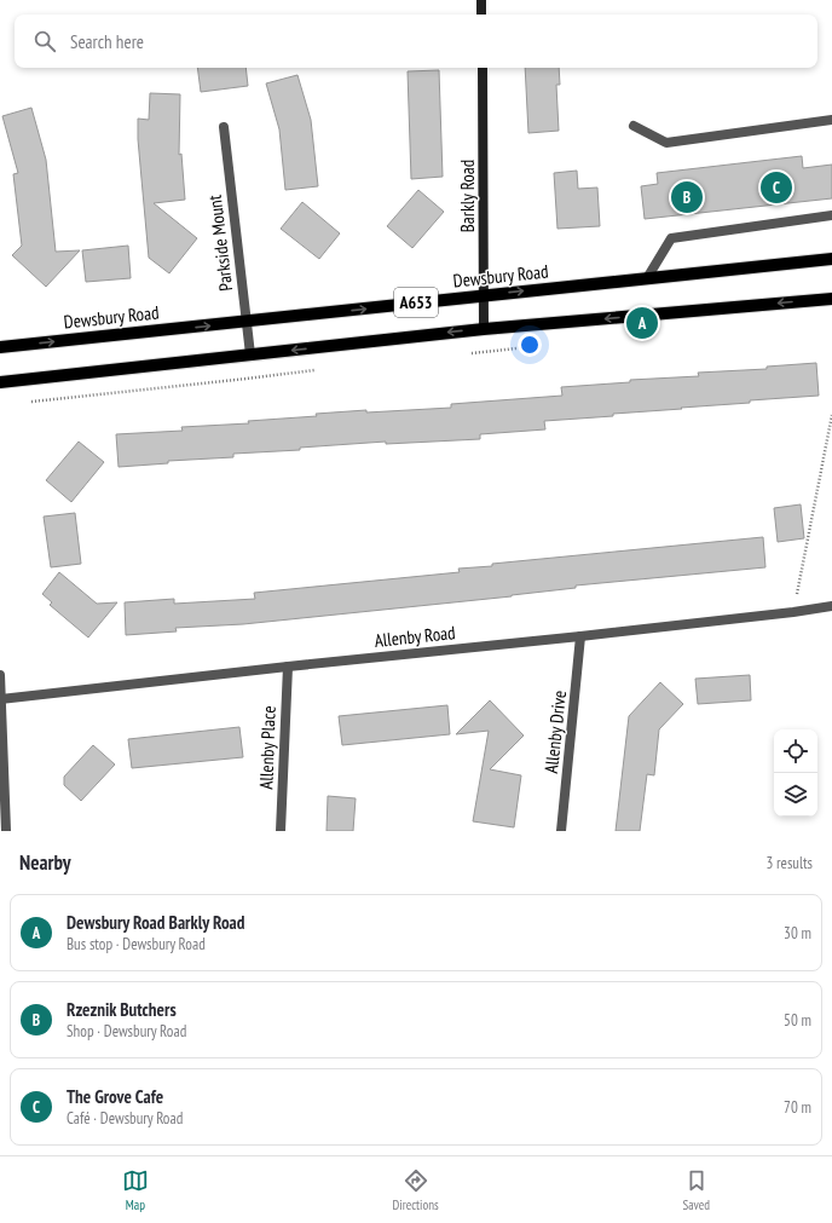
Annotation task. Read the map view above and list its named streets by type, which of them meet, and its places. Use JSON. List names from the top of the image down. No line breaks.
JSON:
{"streets":{"main road":["Dewsbury Road","A653"],"street":["Barkly Road","Parkside Mount","Allenby Road","Allenby Drive","Allenby Place"]},"crossings":[["Barkly Road","Dewsbury Road"],["Barkly Road","A653"],["Parkside Mount","Dewsbury Road"],["Parkside Mount","A653"],["Allenby Road","Allenby Drive"],["Allenby Road","Allenby Place"]],"page":{"search":"Search here","pins":["C","B","A"],"heading":["Nearby","3 results"],"list":[{"mark":"A","name":"Dewsbury Road Barkly Road","note":"Bus stop · Dewsbury Road","value":"30 m"},{"mark":"B","name":"Rzeznik Butchers","note":"Shop · Dewsbury Road","value":"50 m"},{"mark":"C","name":"The Grove Cafe","note":"Café · Dewsbury Road","value":"70 m"}],"nav":["Map","Directions","Saved"]}}
